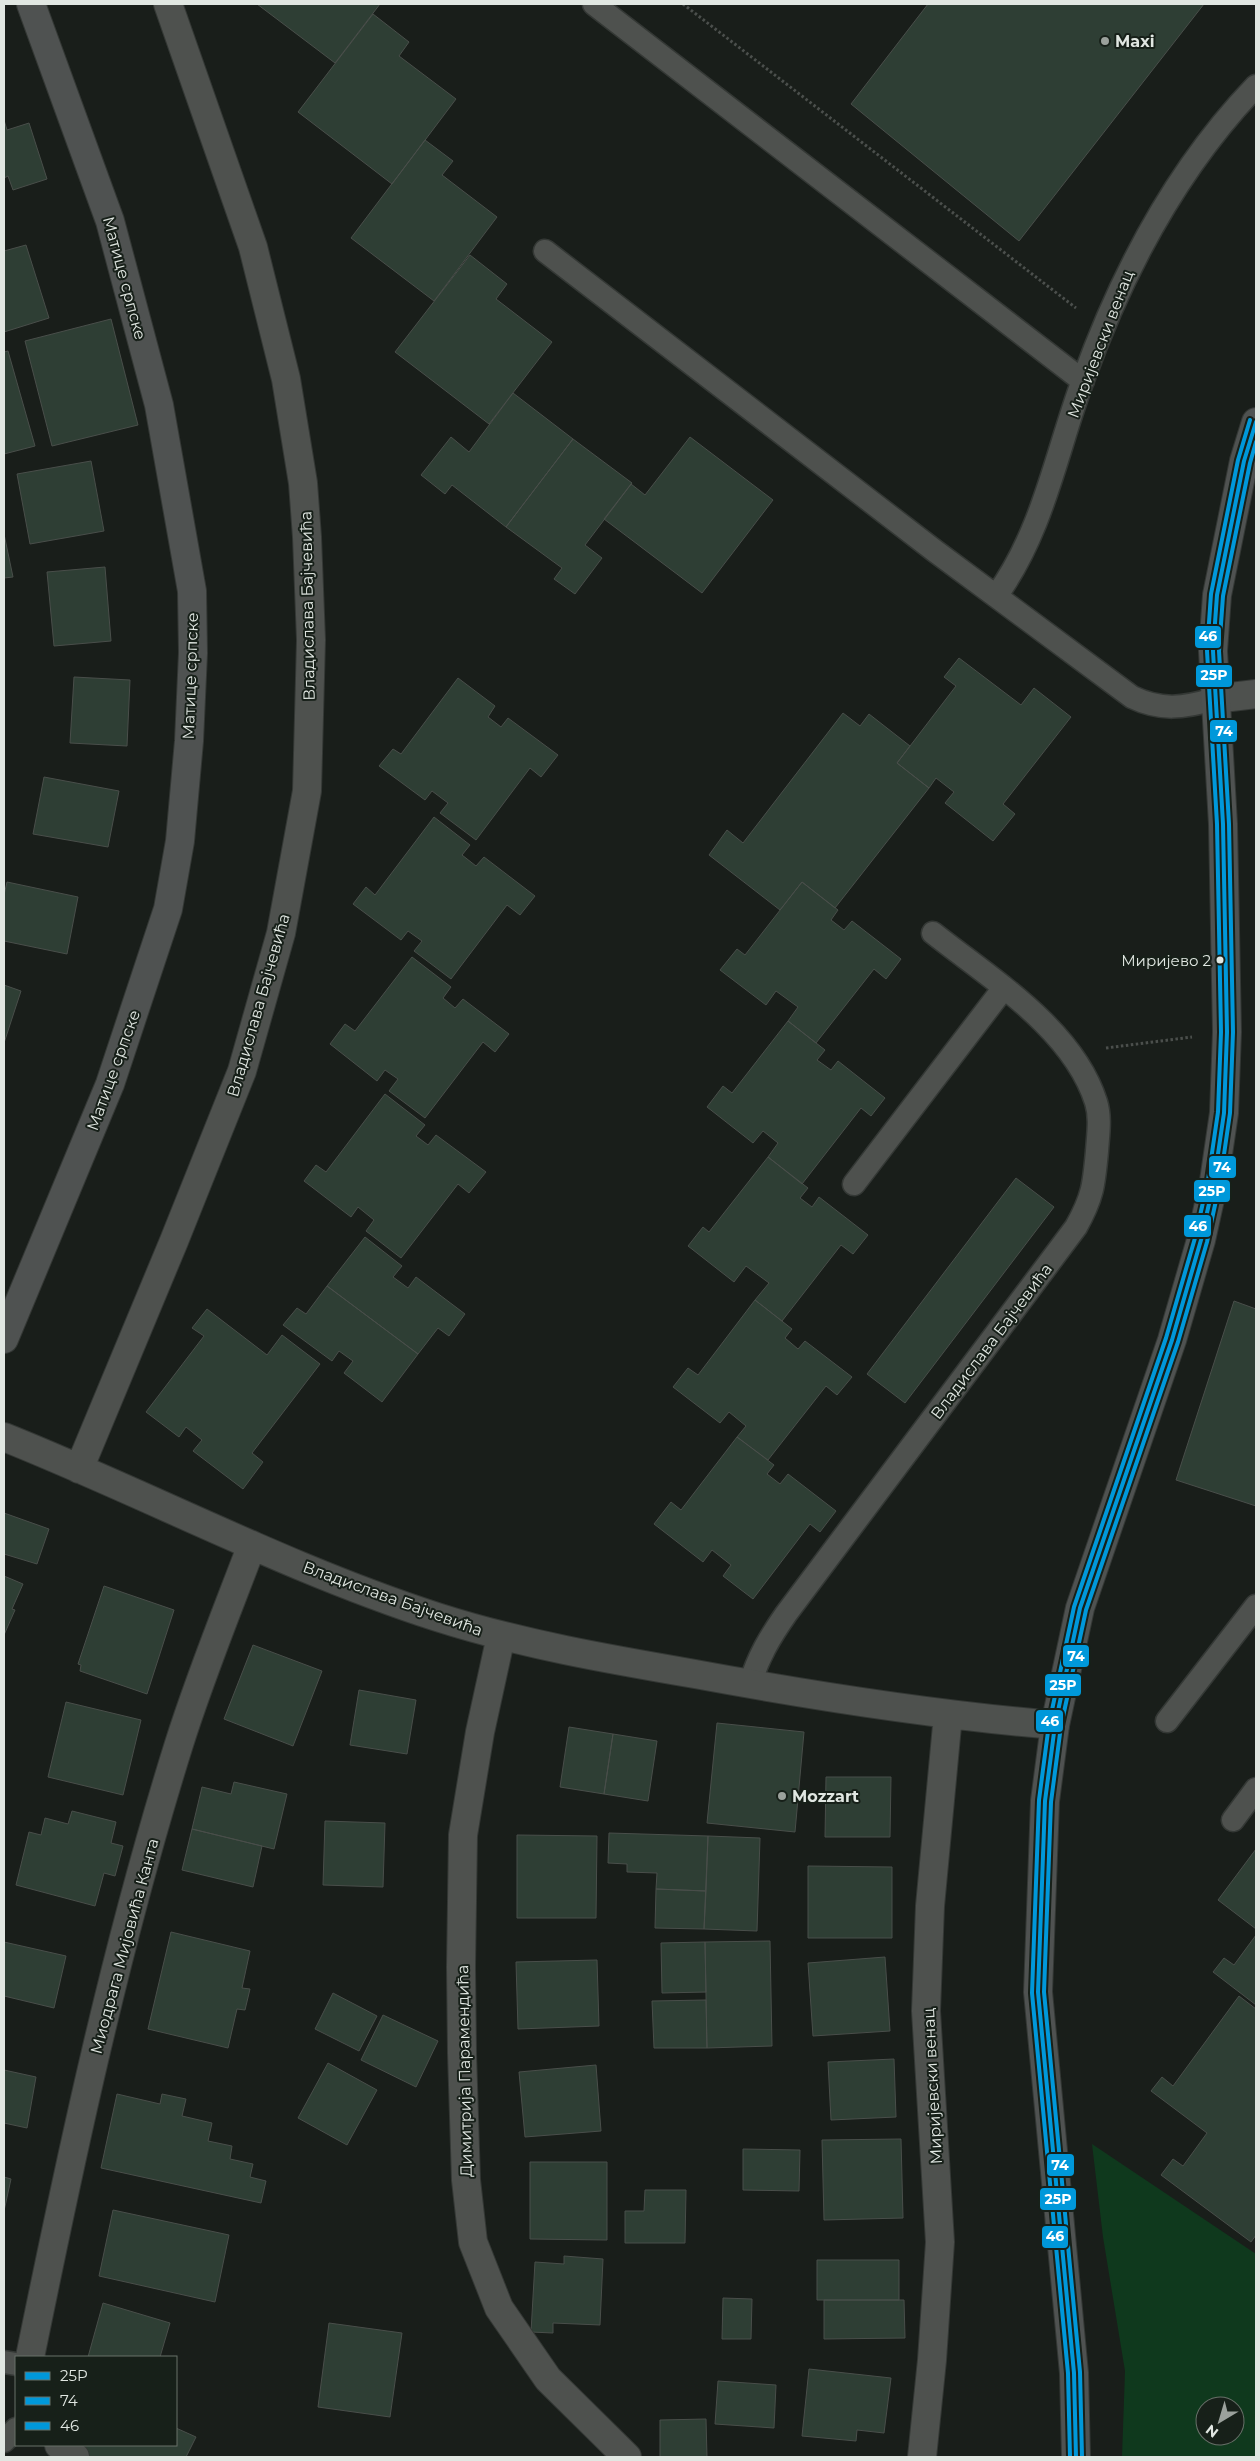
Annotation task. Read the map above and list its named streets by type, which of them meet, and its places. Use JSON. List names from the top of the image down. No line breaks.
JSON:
{"streets":{"street":["Матице српске","Миријевски венац","Владислава Бајчевића","Миодрага Мијовића Канта","Димитрија Парамендића"]},"crossings":[["Миријевски венац","Владислава Бајчевића"],["Владислава Бајчевића","Миодрага Мијовића Канта"],["Владислава Бајчевића","Димитрија Парамендића"]],"places":["Maxi","Миријево 2","Mozzart"],"lines":["transit line 46","transit line 25P","transit line 74"],"legend":["25P","74","46"],"north":"bottom left"}
